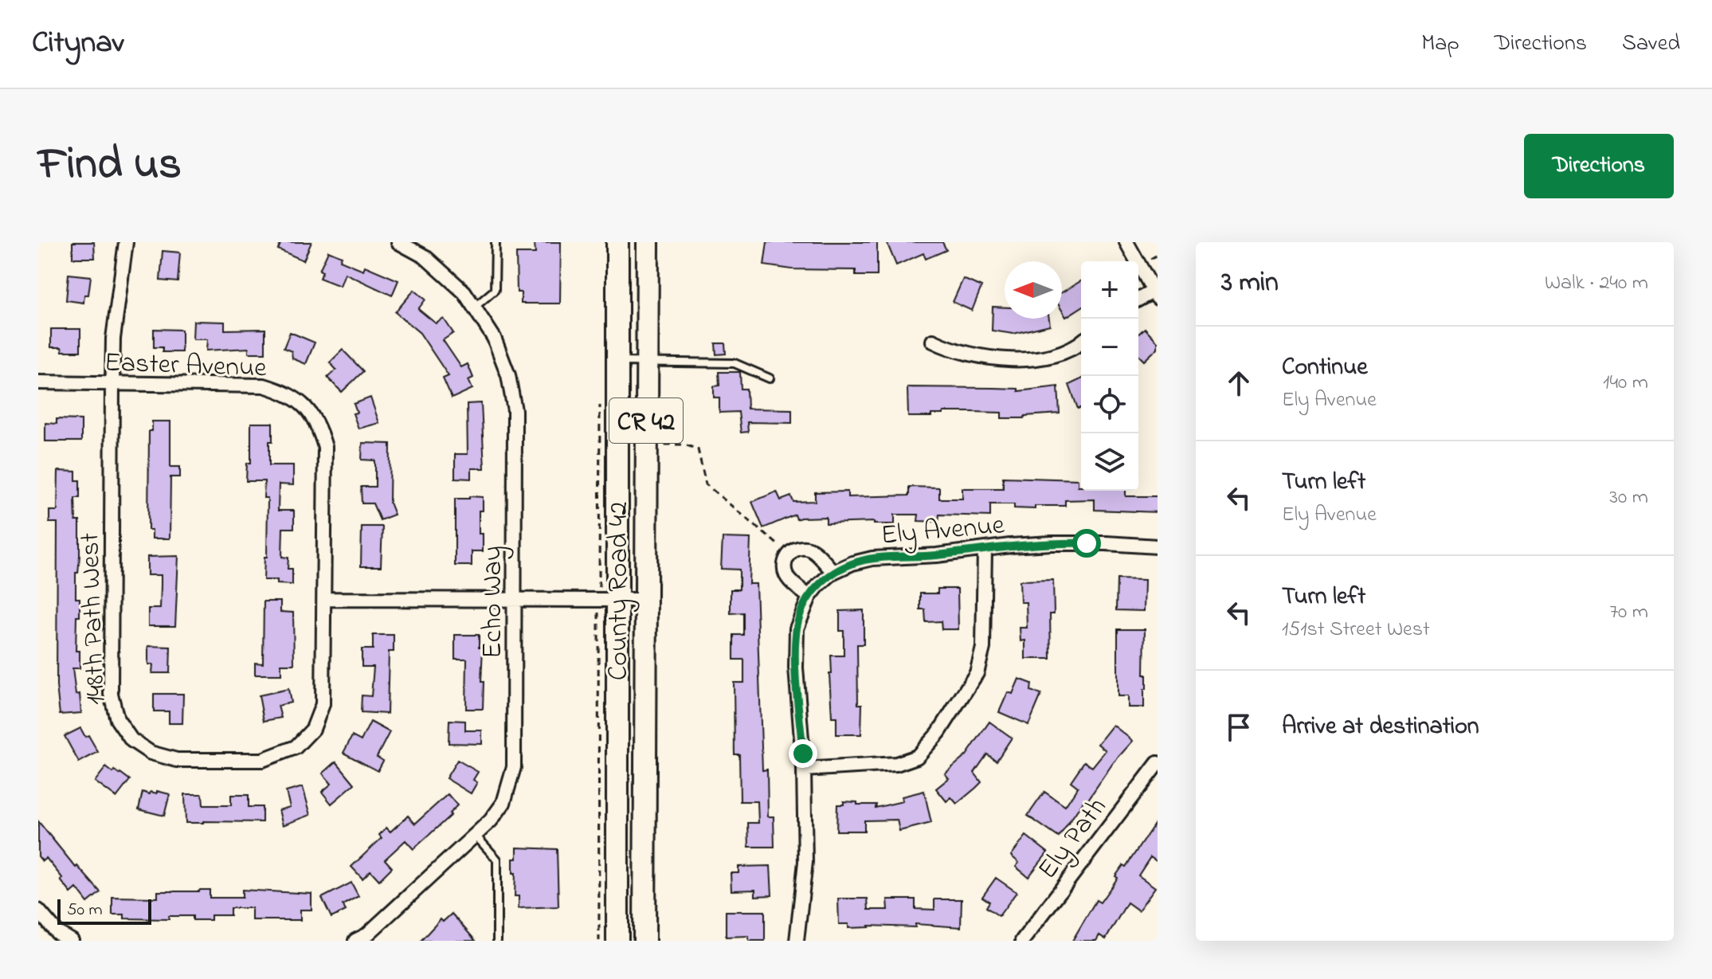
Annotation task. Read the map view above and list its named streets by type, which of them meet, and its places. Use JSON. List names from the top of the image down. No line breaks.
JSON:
{"streets":{"highway":["CR 42","County Road 42"],"street":["Easter Avenue","Ely Avenue","Echo Way","148th Path West","Ely Path"]},"crossings":[["Easter Avenue","148th Path West"]],"scale_bar":"50 m","north":"left","page":{"header":"Citynav","nav":["Map","Directions","Saved"],"title":"Find us","buttons":"Directions","heading":["3 min","Walk · 240 m"],"map_buttons":["+","−"],"list":[["Continue","Ely Avenue","140 m"],["Turn left","Ely Avenue","30 m"],["Turn left","151st Street West","70 m"],"Arrive at destination"],"scale":"50 m"}}
